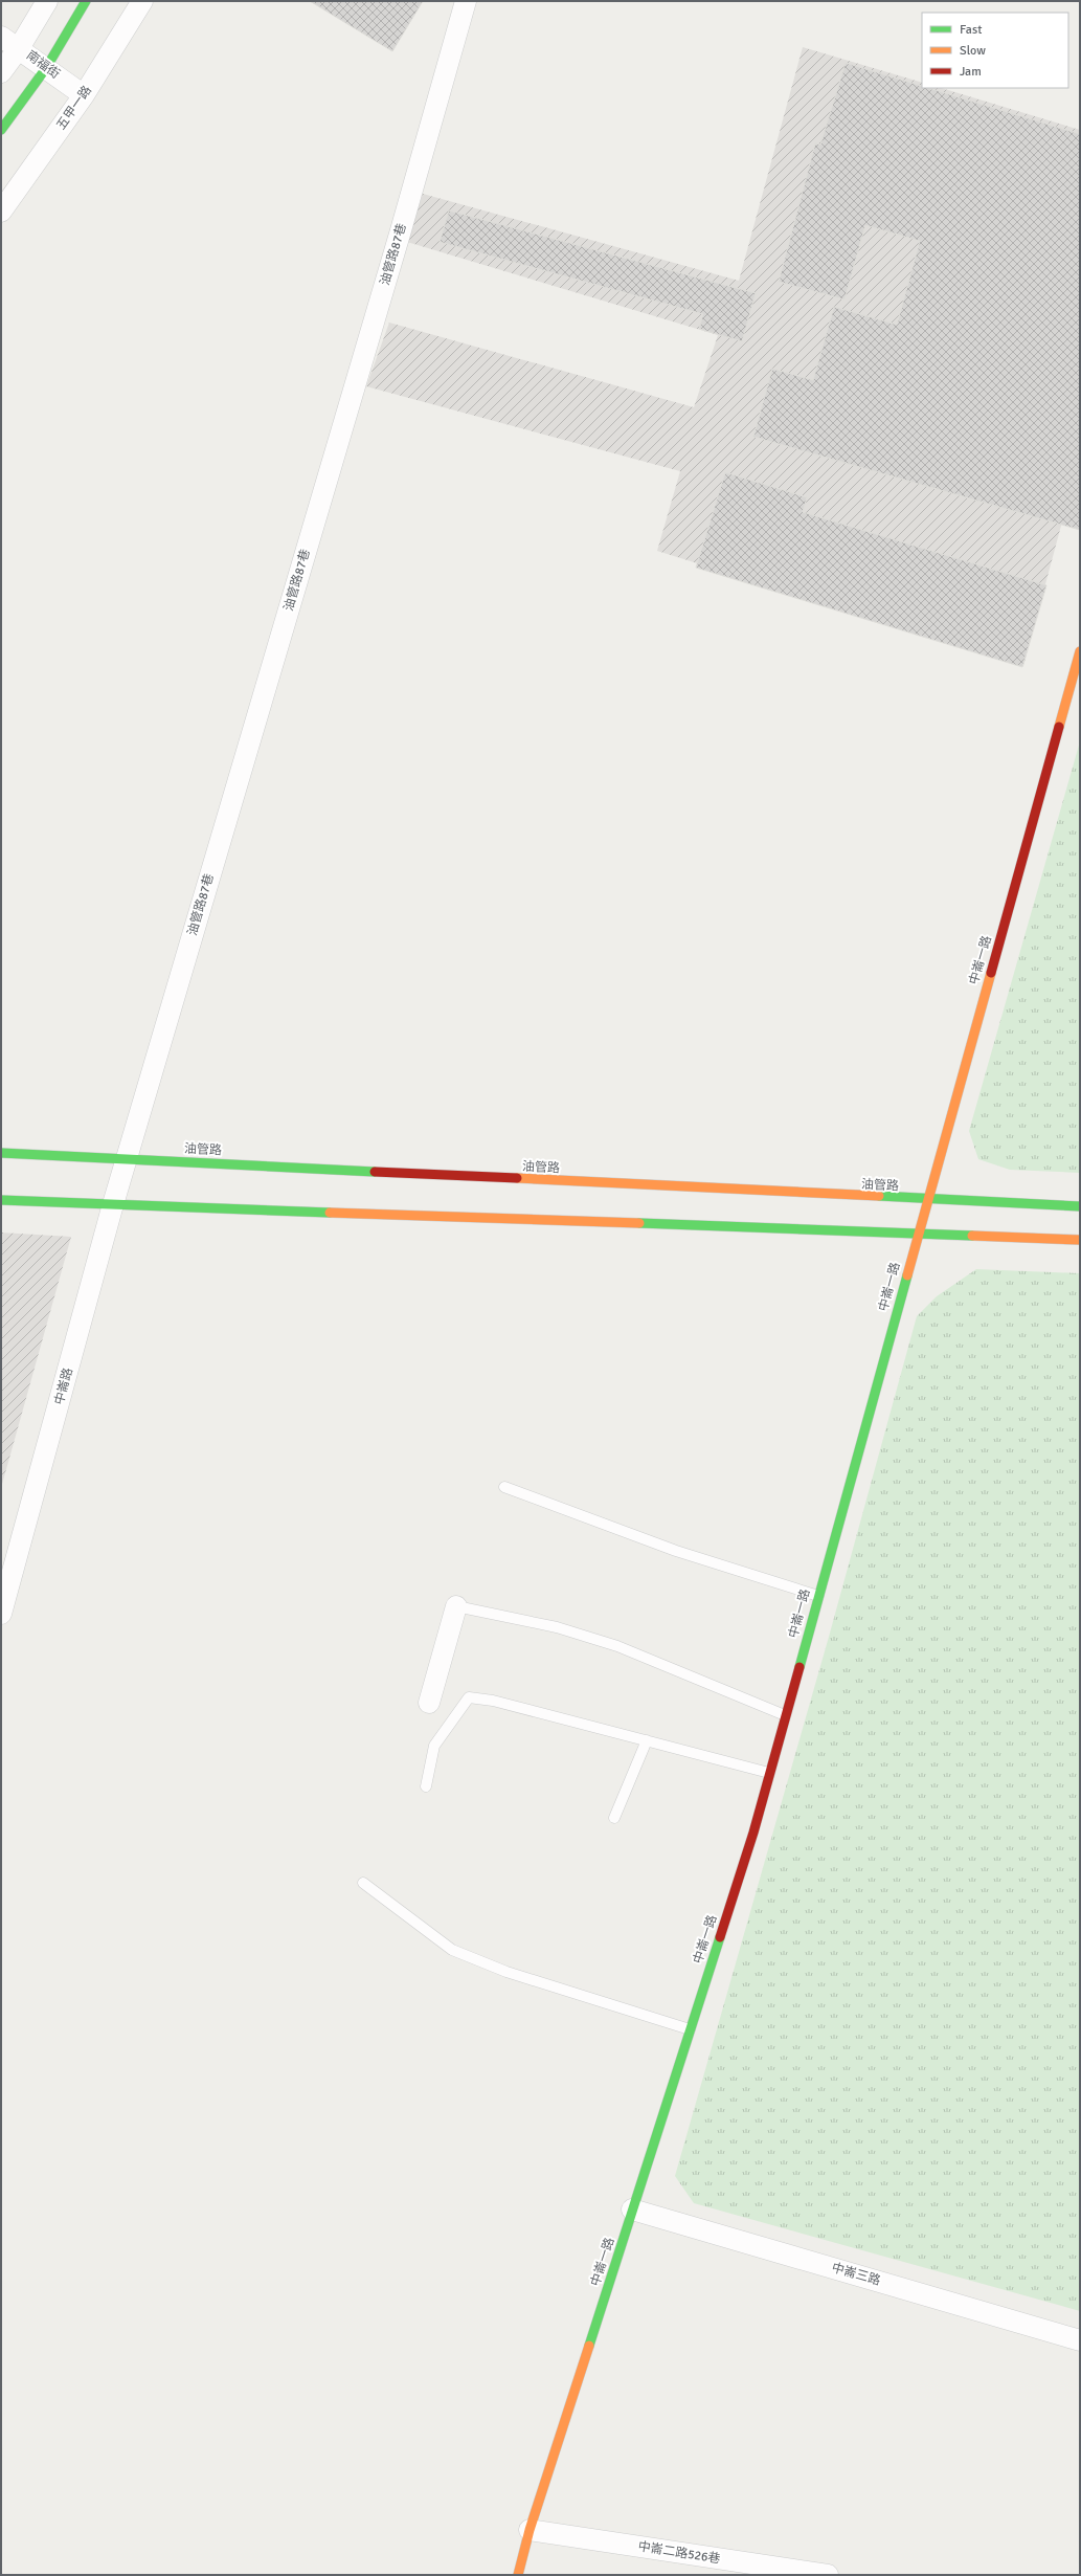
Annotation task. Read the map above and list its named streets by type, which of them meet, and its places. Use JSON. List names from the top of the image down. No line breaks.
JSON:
{"streets":{"street":["南福街","五甲一路","油管路87巷","中崙一路","油管路","中崙路","中崙三路","中崙二路526巷"]},"crossings":[["南福街","五甲一路"],["油管路87巷","油管路"],["油管路87巷","中崙路"],["中崙一路","油管路"],["中崙一路","中崙三路"],["中崙一路","中崙二路526巷"],["油管路","中崙路"]],"legend":["Fast","Slow","Jam"]}
